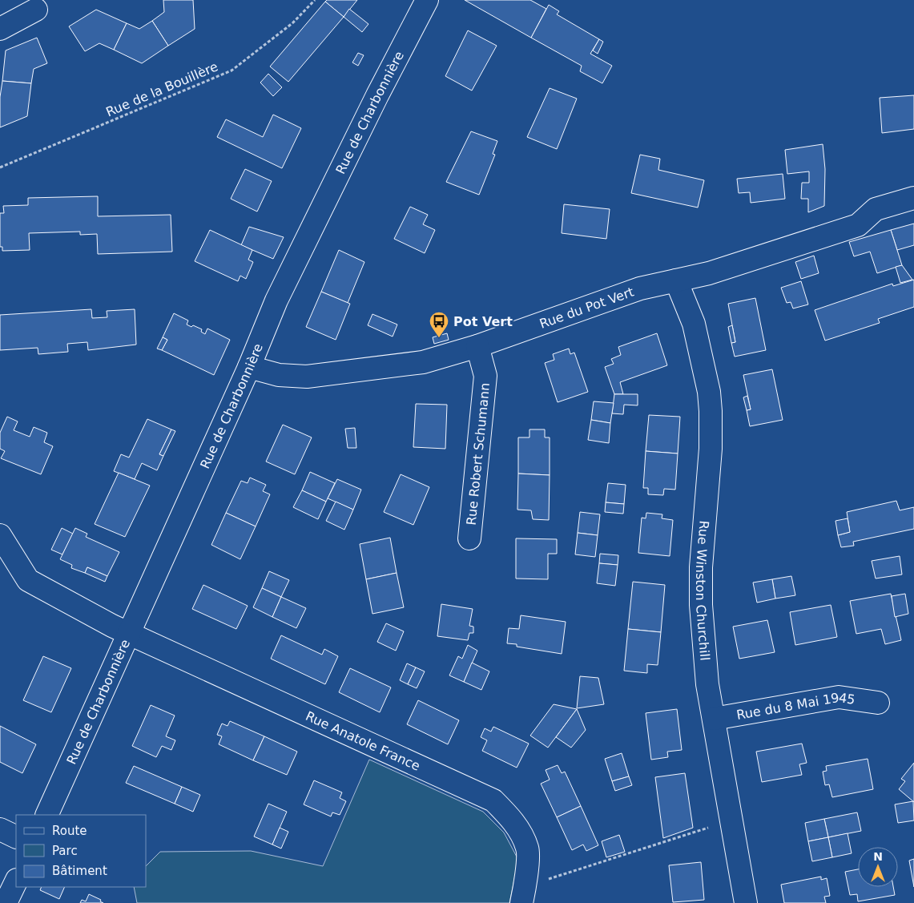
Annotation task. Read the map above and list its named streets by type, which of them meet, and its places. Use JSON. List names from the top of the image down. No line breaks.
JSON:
{"streets":{"street":["Rue de Charbonnière","Rue du Pot Vert","Rue Robert Schumann","Rue Winston Churchill","Rue du 8 Mai 1945","Rue Anatole France"],"path":["Rue de la Bouillère"]},"crossings":[["Rue de Charbonnière","Rue du Pot Vert"],["Rue de Charbonnière","Rue Anatole France"],["Rue du Pot Vert","Rue Robert Schumann"],["Rue du Pot Vert","Rue Winston Churchill"],["Rue Winston Churchill","Rue du 8 Mai 1945"]],"places":{"bus stop":["Pot Vert"]},"legend":["Route","Parc","Bâtiment"],"north":"top"}
